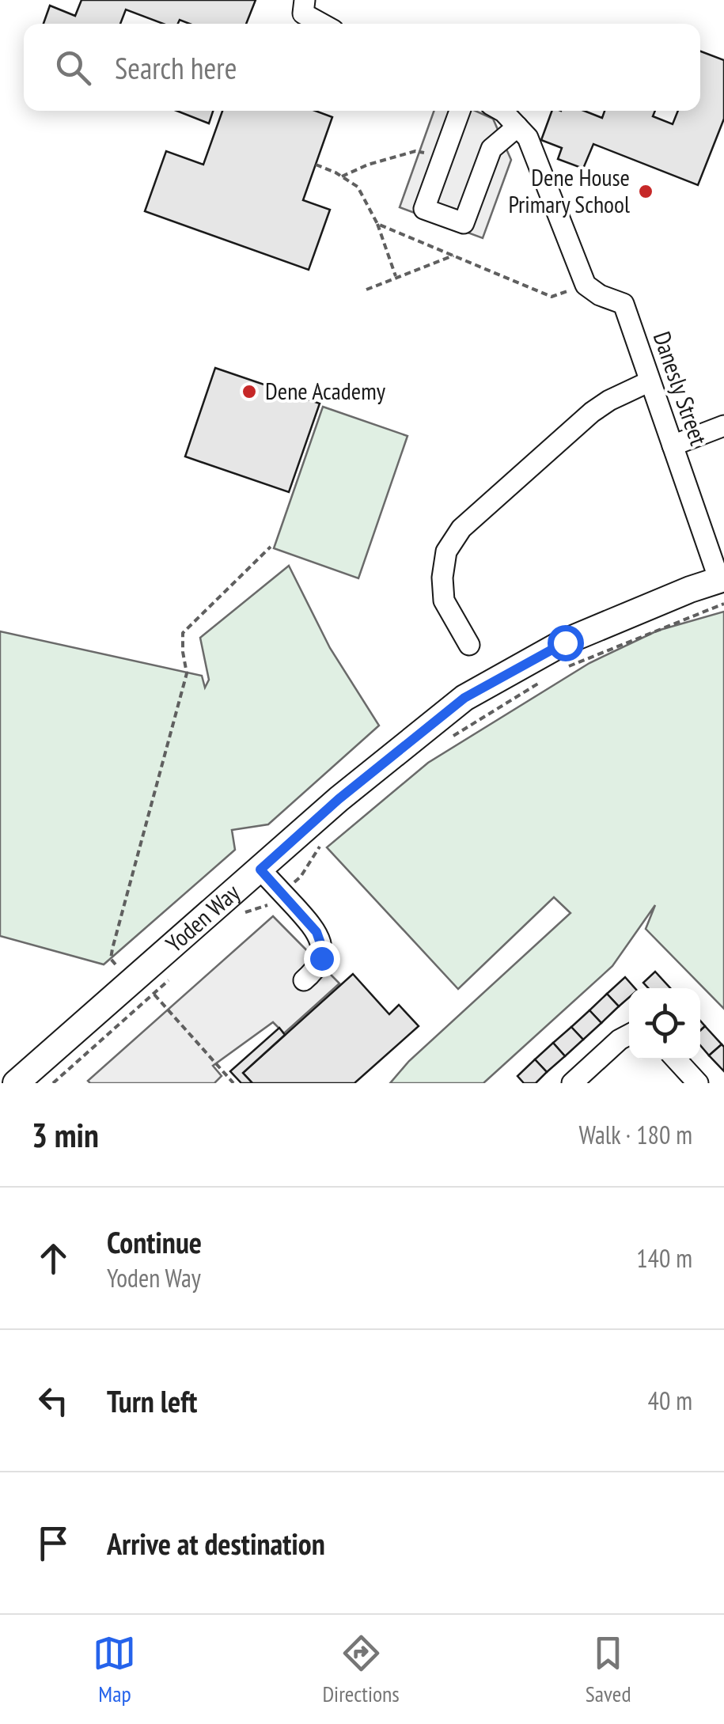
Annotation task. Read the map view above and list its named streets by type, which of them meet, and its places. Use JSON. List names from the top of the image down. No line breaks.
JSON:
{"streets":{"main road":["Yoden Way"],"street":["Danesly Street"]},"crossings":[["Danesly Street","Yoden Way"]],"places":["Dene House Primary School","Dene Academy"],"page":{"search":"Search here","heading":["3 min","Walk · 180 m"],"list":[["Continue","Yoden Way","140 m"],["Turn left","40 m"],"Arrive at destination"],"nav":["Map","Directions","Saved"]}}
